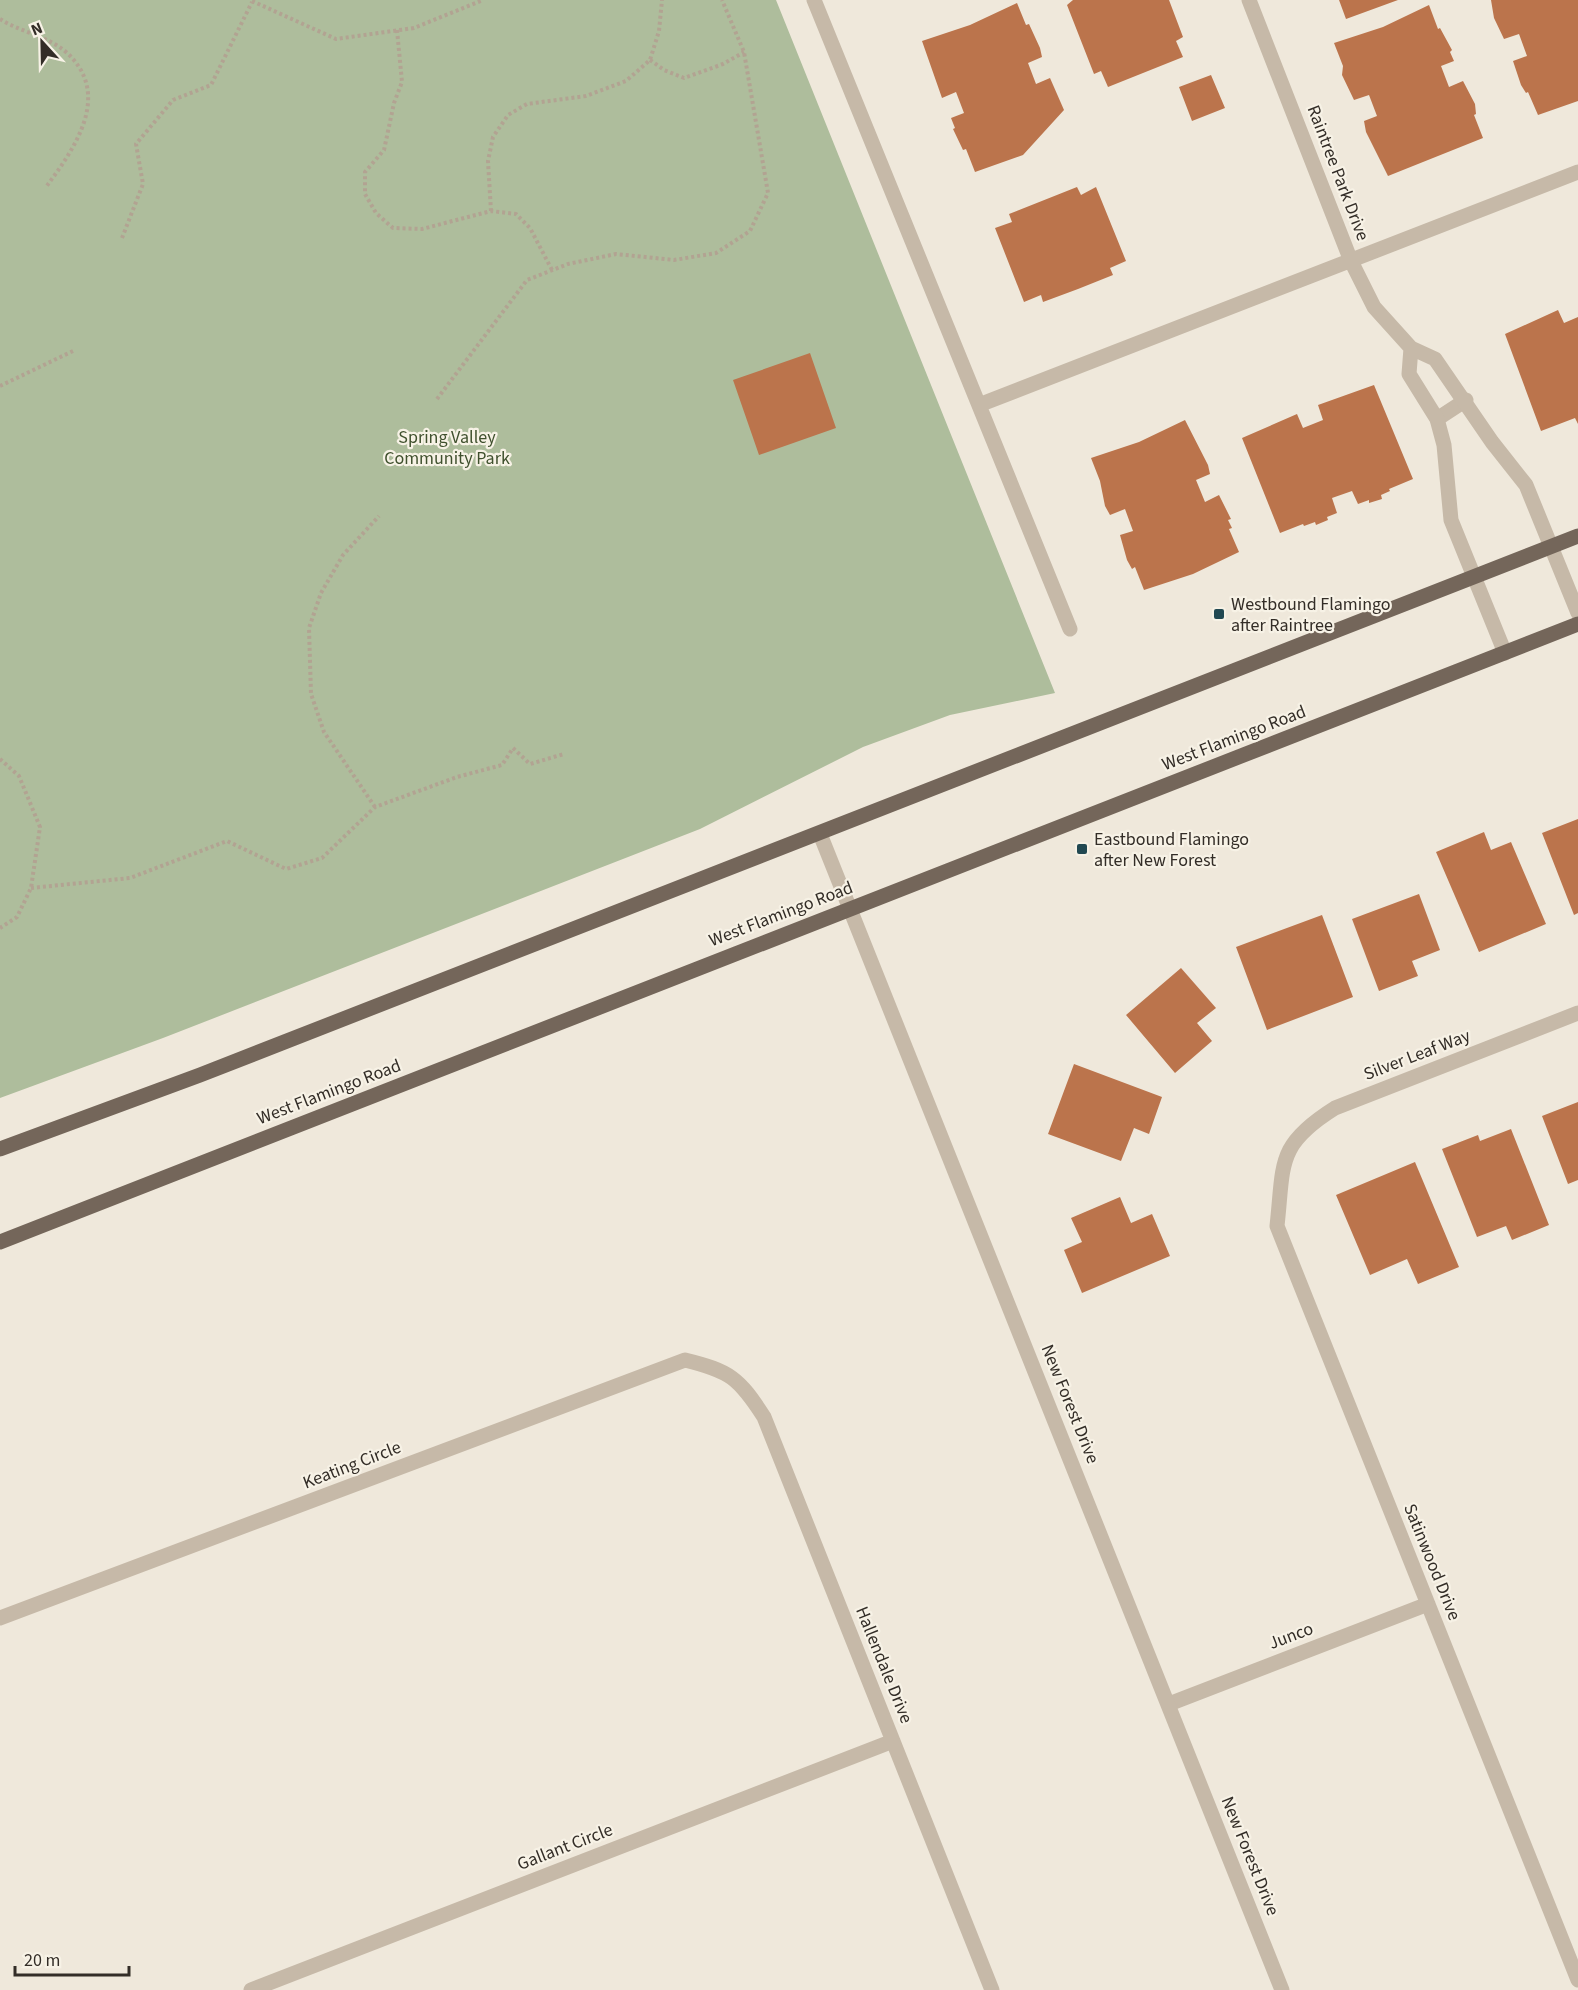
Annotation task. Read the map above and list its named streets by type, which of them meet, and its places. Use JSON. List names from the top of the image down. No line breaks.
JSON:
{"streets":{"main road":["West Flamingo Road"],"street":["Raintree Park Drive","Silver Leaf Way","New Forest Drive","Keating Circle","Satinwood Drive","Junco","Hallendale Drive","Gallant Circle"]},"crossings":[["West Flamingo Road","New Forest Drive"],["Silver Leaf Way","Satinwood Drive"],["New Forest Drive","Junco"],["Keating Circle","Hallendale Drive"],["Satinwood Drive","Junco"],["Hallendale Drive","Gallant Circle"]],"parks":["Spring Valley Community Park"],"places":{"transit":["Westbound Flamingo after Raintree","Eastbound Flamingo after New Forest"]},"scale_bar":"20 m","north":"top"}
